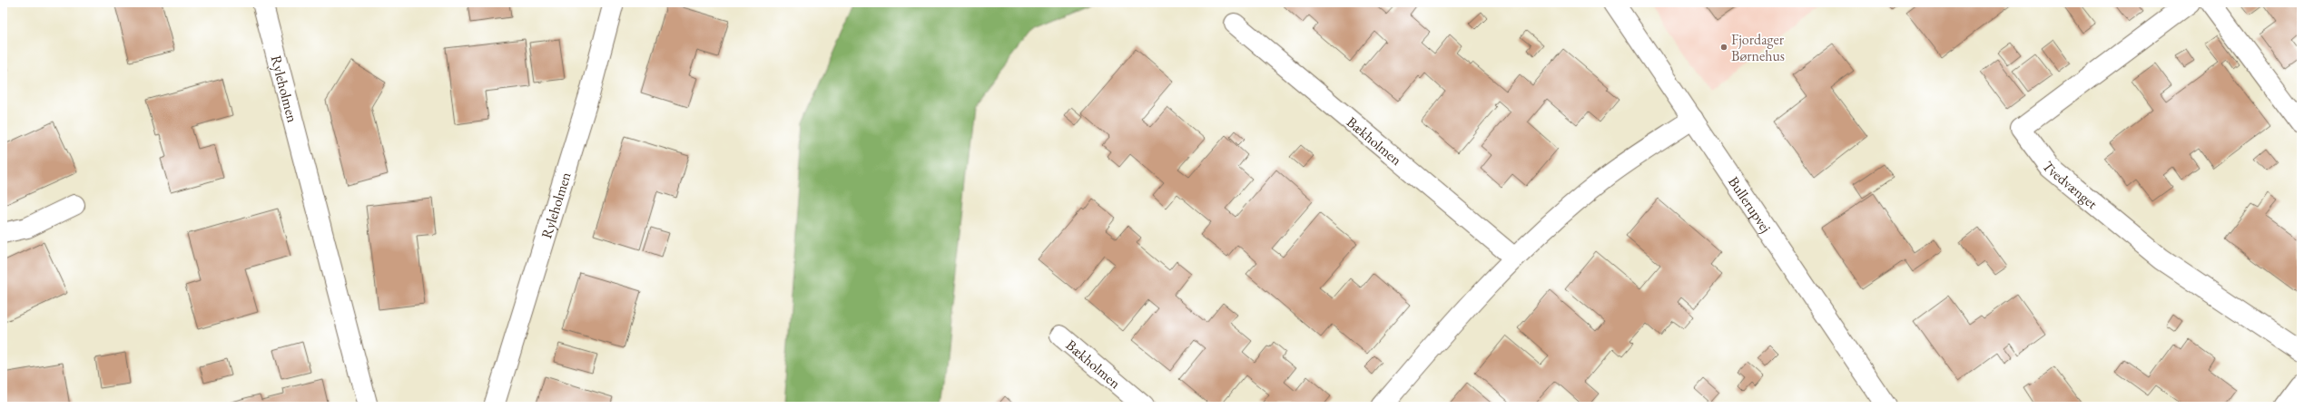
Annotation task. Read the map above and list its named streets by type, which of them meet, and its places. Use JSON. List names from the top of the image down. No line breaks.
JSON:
{"streets":{"street":["Ryleholmen","Bækholmen","Tvedvænget","Bullerupvej"]},"places":["Fjordager Børnehus"]}
